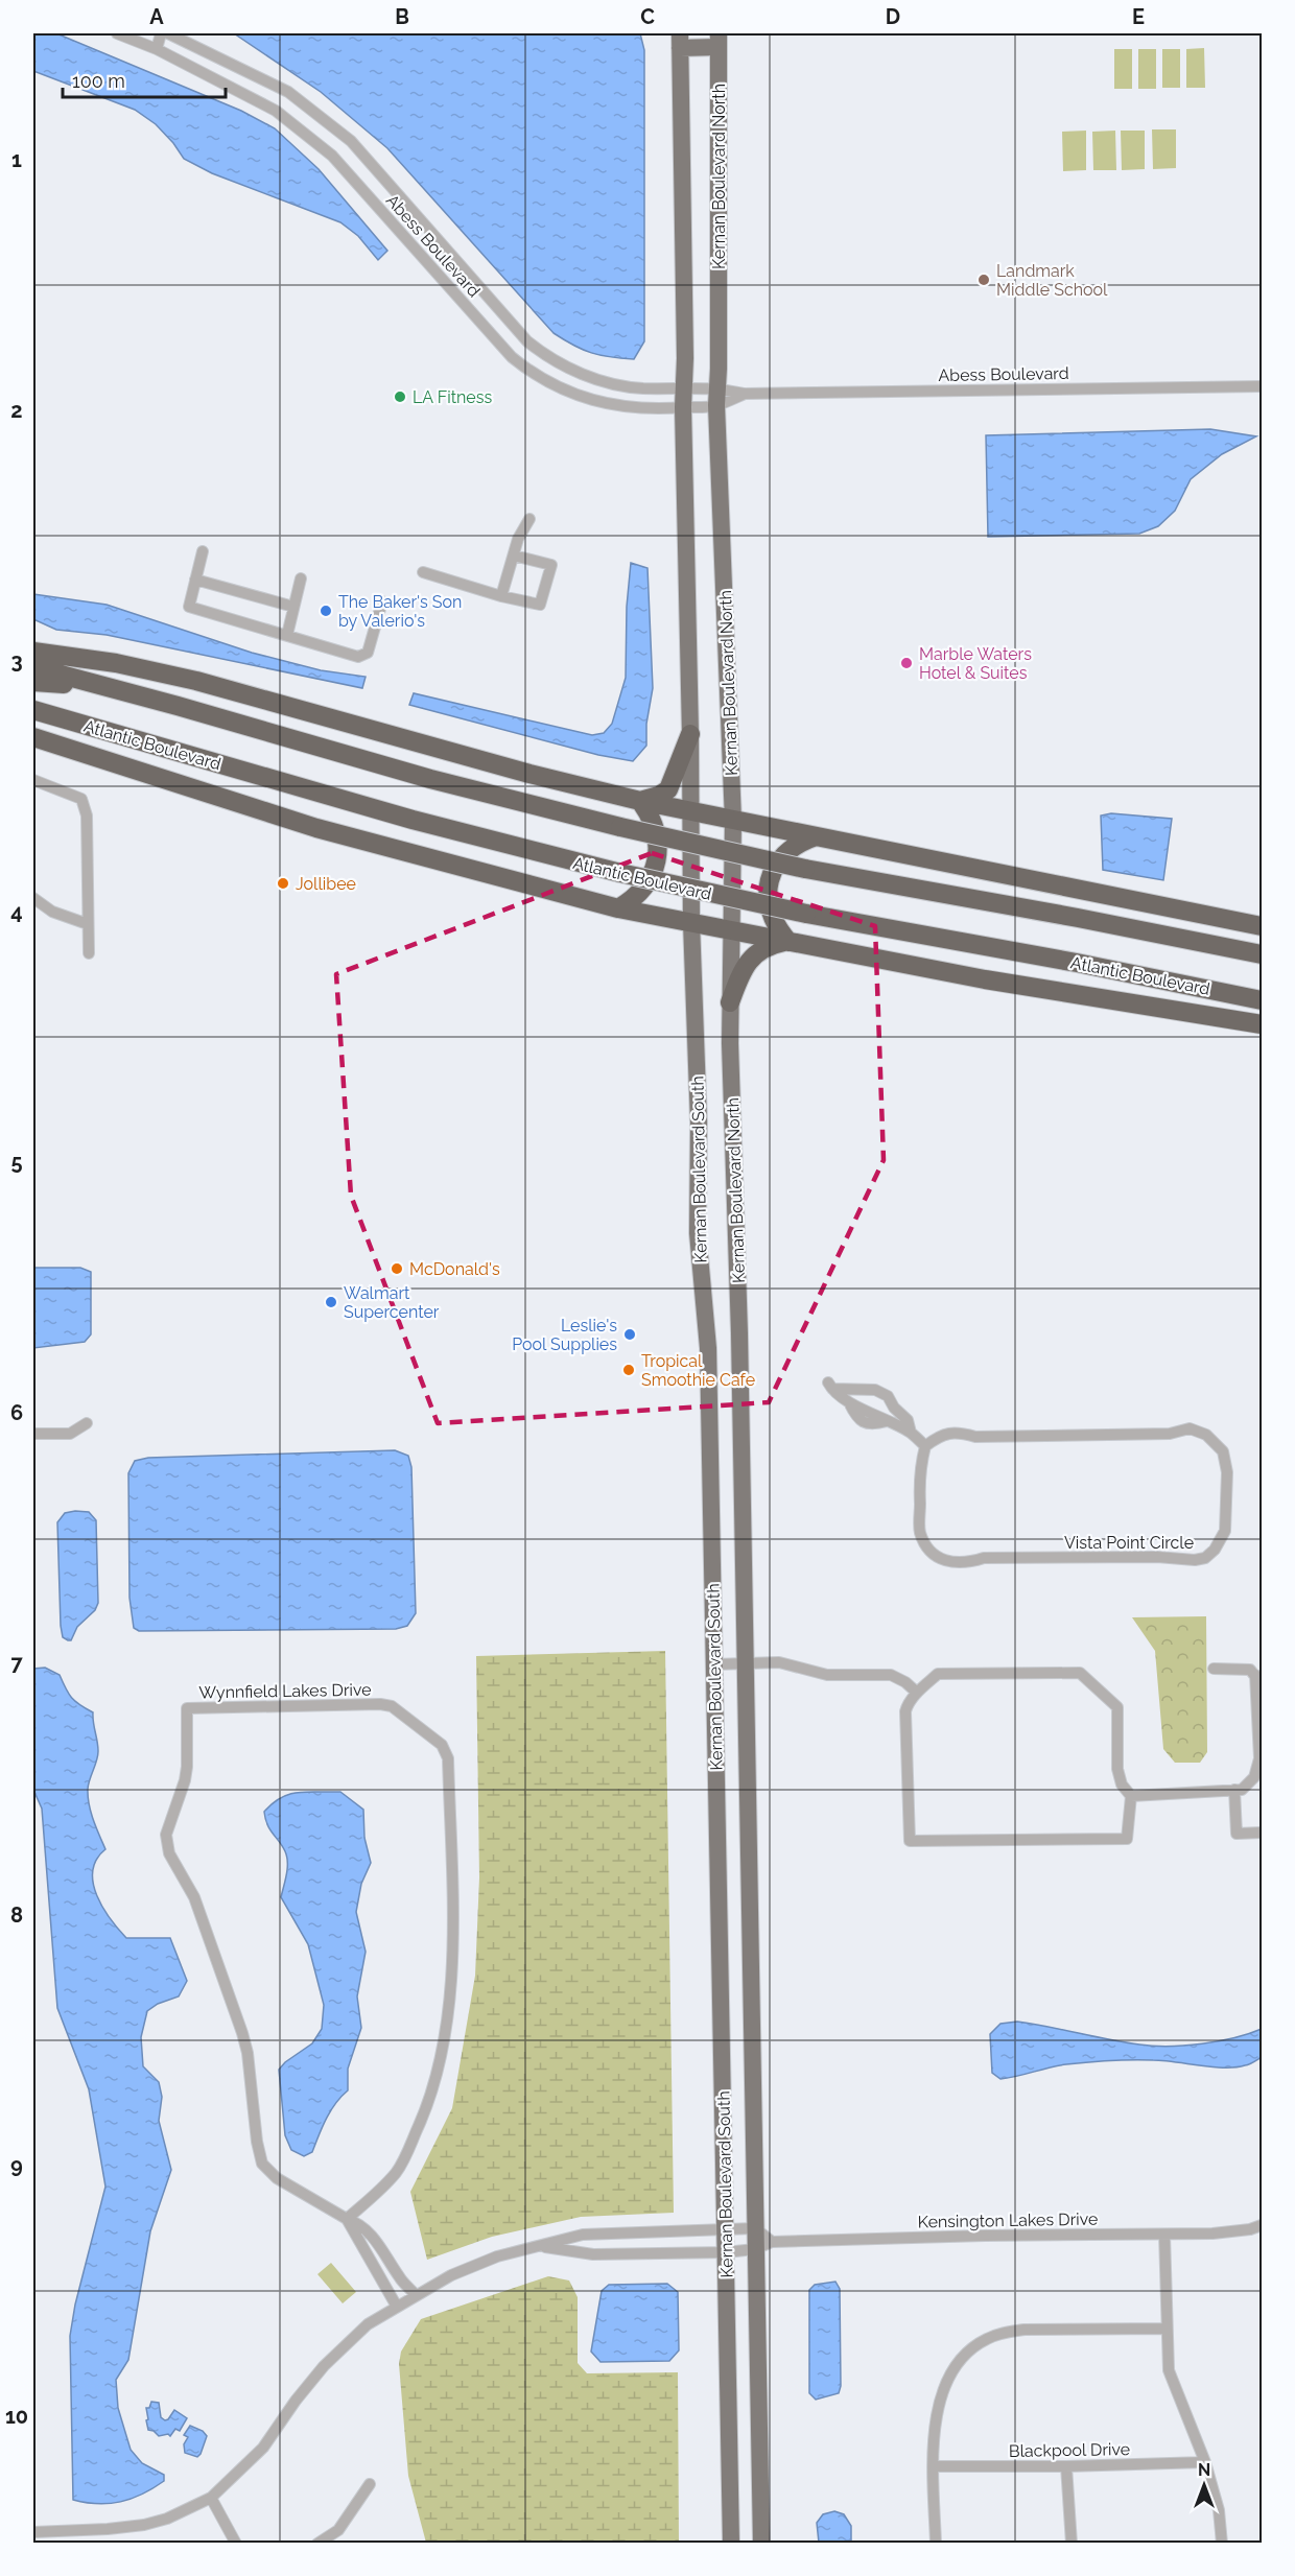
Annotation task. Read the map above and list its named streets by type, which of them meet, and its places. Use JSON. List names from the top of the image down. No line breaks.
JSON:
{"streets":{"highway":["Atlantic Boulevard"],"main road":["Kernan Boulevard North","Kernan Boulevard South"],"street":["Abess Boulevard","Vista Point Circle","Wynnfield Lakes Drive","Kensington Lakes Drive","Blackpool Drive"]},"crossings":[["Kernan Boulevard North","Abess Boulevard"],["Kernan Boulevard North","Kernan Boulevard South"],["Kernan Boulevard South","Kensington Lakes Drive"]],"places":["Landmark Middle School","LA Fitness","The Baker's Son by Valerio's","Marble Waters Hotel & Suites","Jollibee","McDonald's","Walmart Supercenter","Leslie's Pool Supplies","Tropical Smoothie Cafe"],"scale_bar":"100 m","north":"top","grid":{"columns":["A","B","C","D","E"],"rows":["1","2","3","4","5","6","7","8","9","10"]}}
